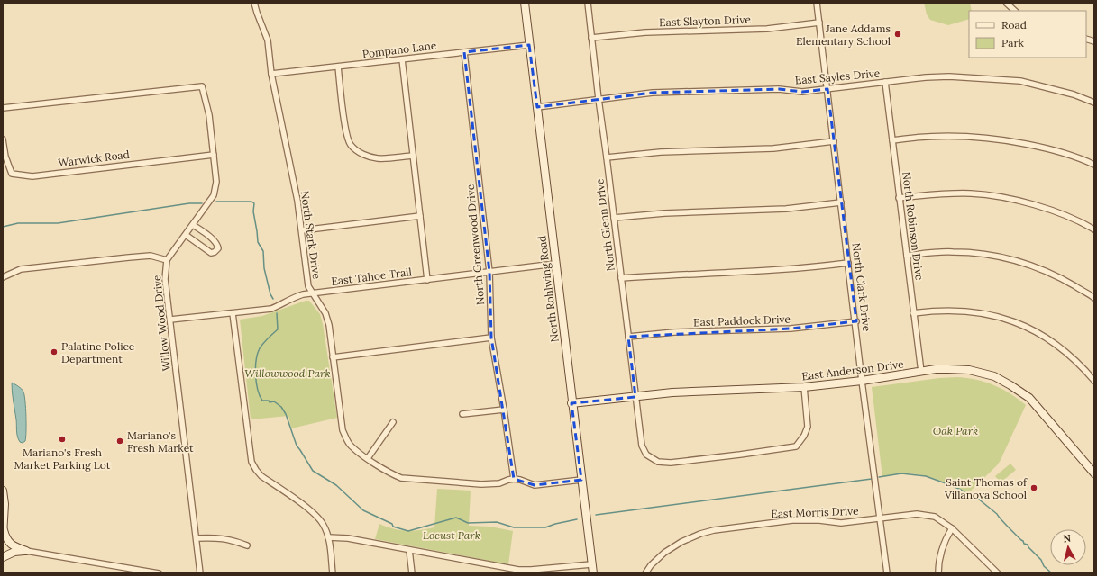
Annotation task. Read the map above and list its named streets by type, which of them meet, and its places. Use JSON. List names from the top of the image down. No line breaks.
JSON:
{"streets":{"street":["East Slayton Drive","Pompano Lane","East Sayles Drive","Warwick Road","North Glenn Drive","North Robinson Drive","North Stark Drive","North Greenwood Drive","East Tahoe Trail","North Clark Drive","North Rohlwing Road","East Paddock Drive","Willow Wood Drive","East Anderson Drive","East Morris Drive"]},"crossings":[["East Slayton Drive","North Glenn Drive"],["East Slayton Drive","North Clark Drive"],["Pompano Lane","North Stark Drive"],["Pompano Lane","North Greenwood Drive"],["Pompano Lane","North Rohlwing Road"],["East Sayles Drive","North Glenn Drive"],["East Sayles Drive","North Robinson Drive"],["East Sayles Drive","North Clark Drive"],["East Sayles Drive","North Rohlwing Road"],["Warwick Road","Willow Wood Drive"],["North Glenn Drive","East Paddock Drive"],["North Glenn Drive","East Anderson Drive"],["North Robinson Drive","East Anderson Drive"],["North Stark Drive","North Greenwood Drive"],["North Stark Drive","East Tahoe Trail"],["North Greenwood Drive","East Tahoe Trail"],["East Tahoe Trail","North Rohlwing Road"],["East Tahoe Trail","Willow Wood Drive"],["North Clark Drive","East Paddock Drive"],["North Clark Drive","East Anderson Drive"],["North Clark Drive","East Morris Drive"],["North Rohlwing Road","East Anderson Drive"]],"parks":["Willowwood Park","Oak Park","Locust Park"],"places":["Jane Addams Elementary School","Palatine Police Department","Mariano's Fresh Market Parking Lot","Mariano's Fresh Market","Saint Thomas of Villanova School"],"legend":["Road","Park"],"north":"top"}
